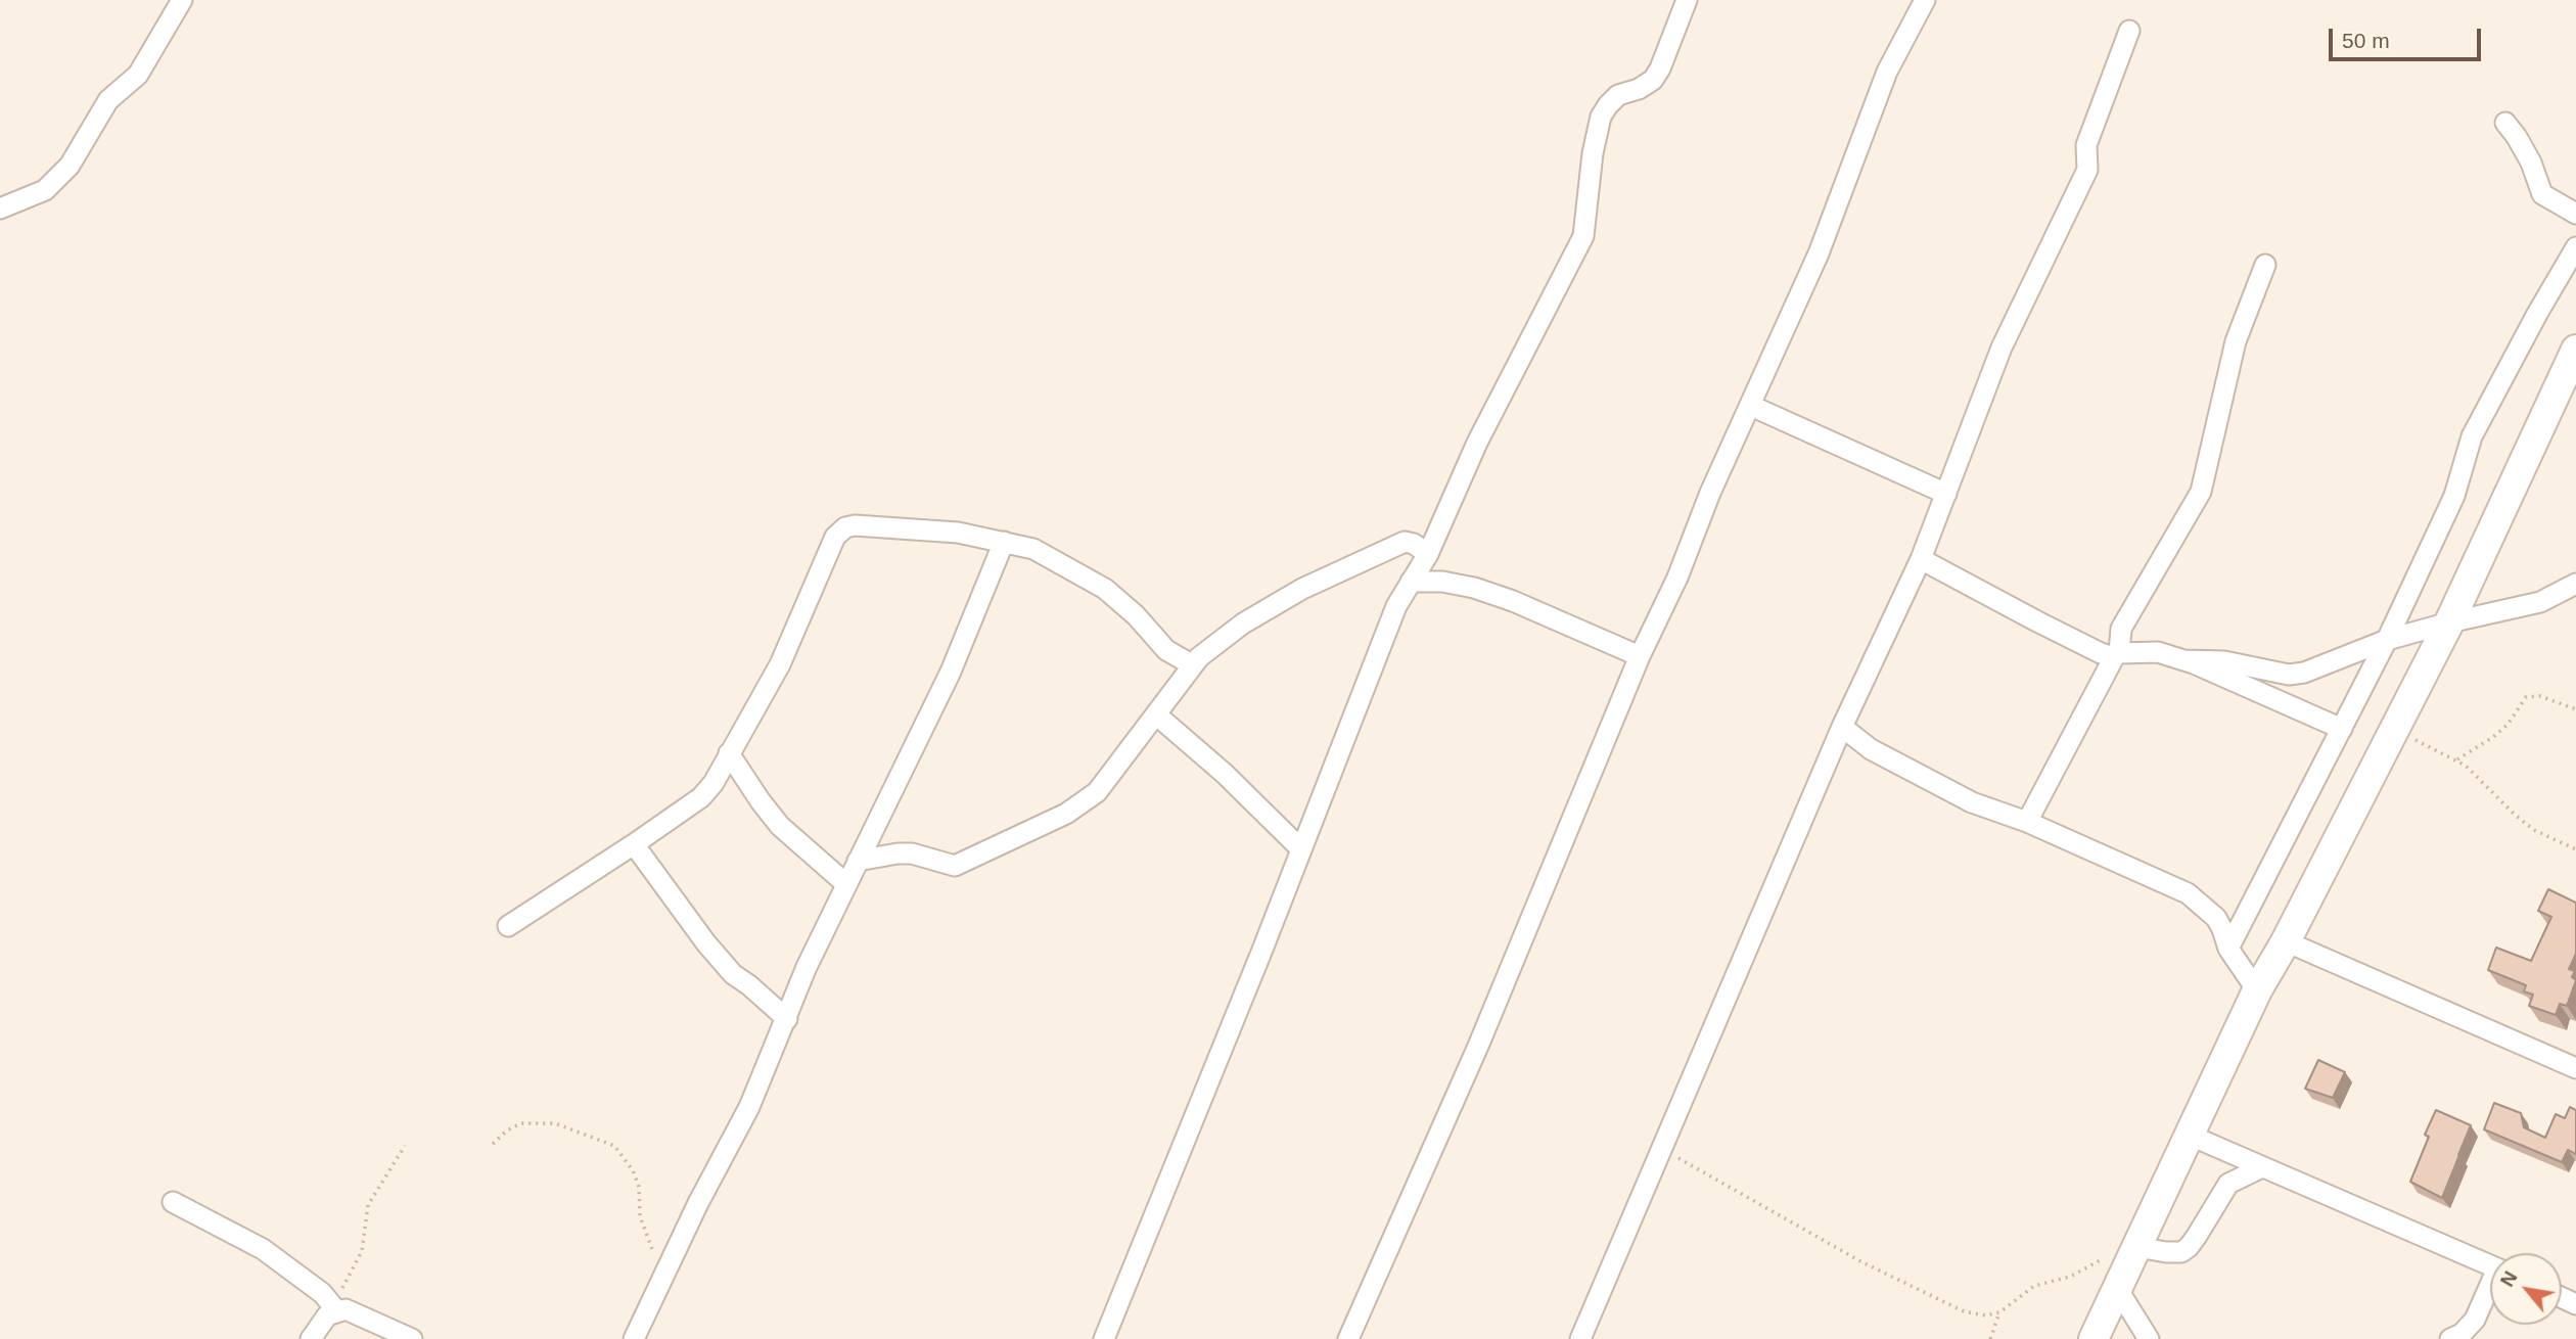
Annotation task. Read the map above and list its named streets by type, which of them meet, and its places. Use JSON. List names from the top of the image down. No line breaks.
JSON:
{"scale_bar":"50 m","north":"top left"}
